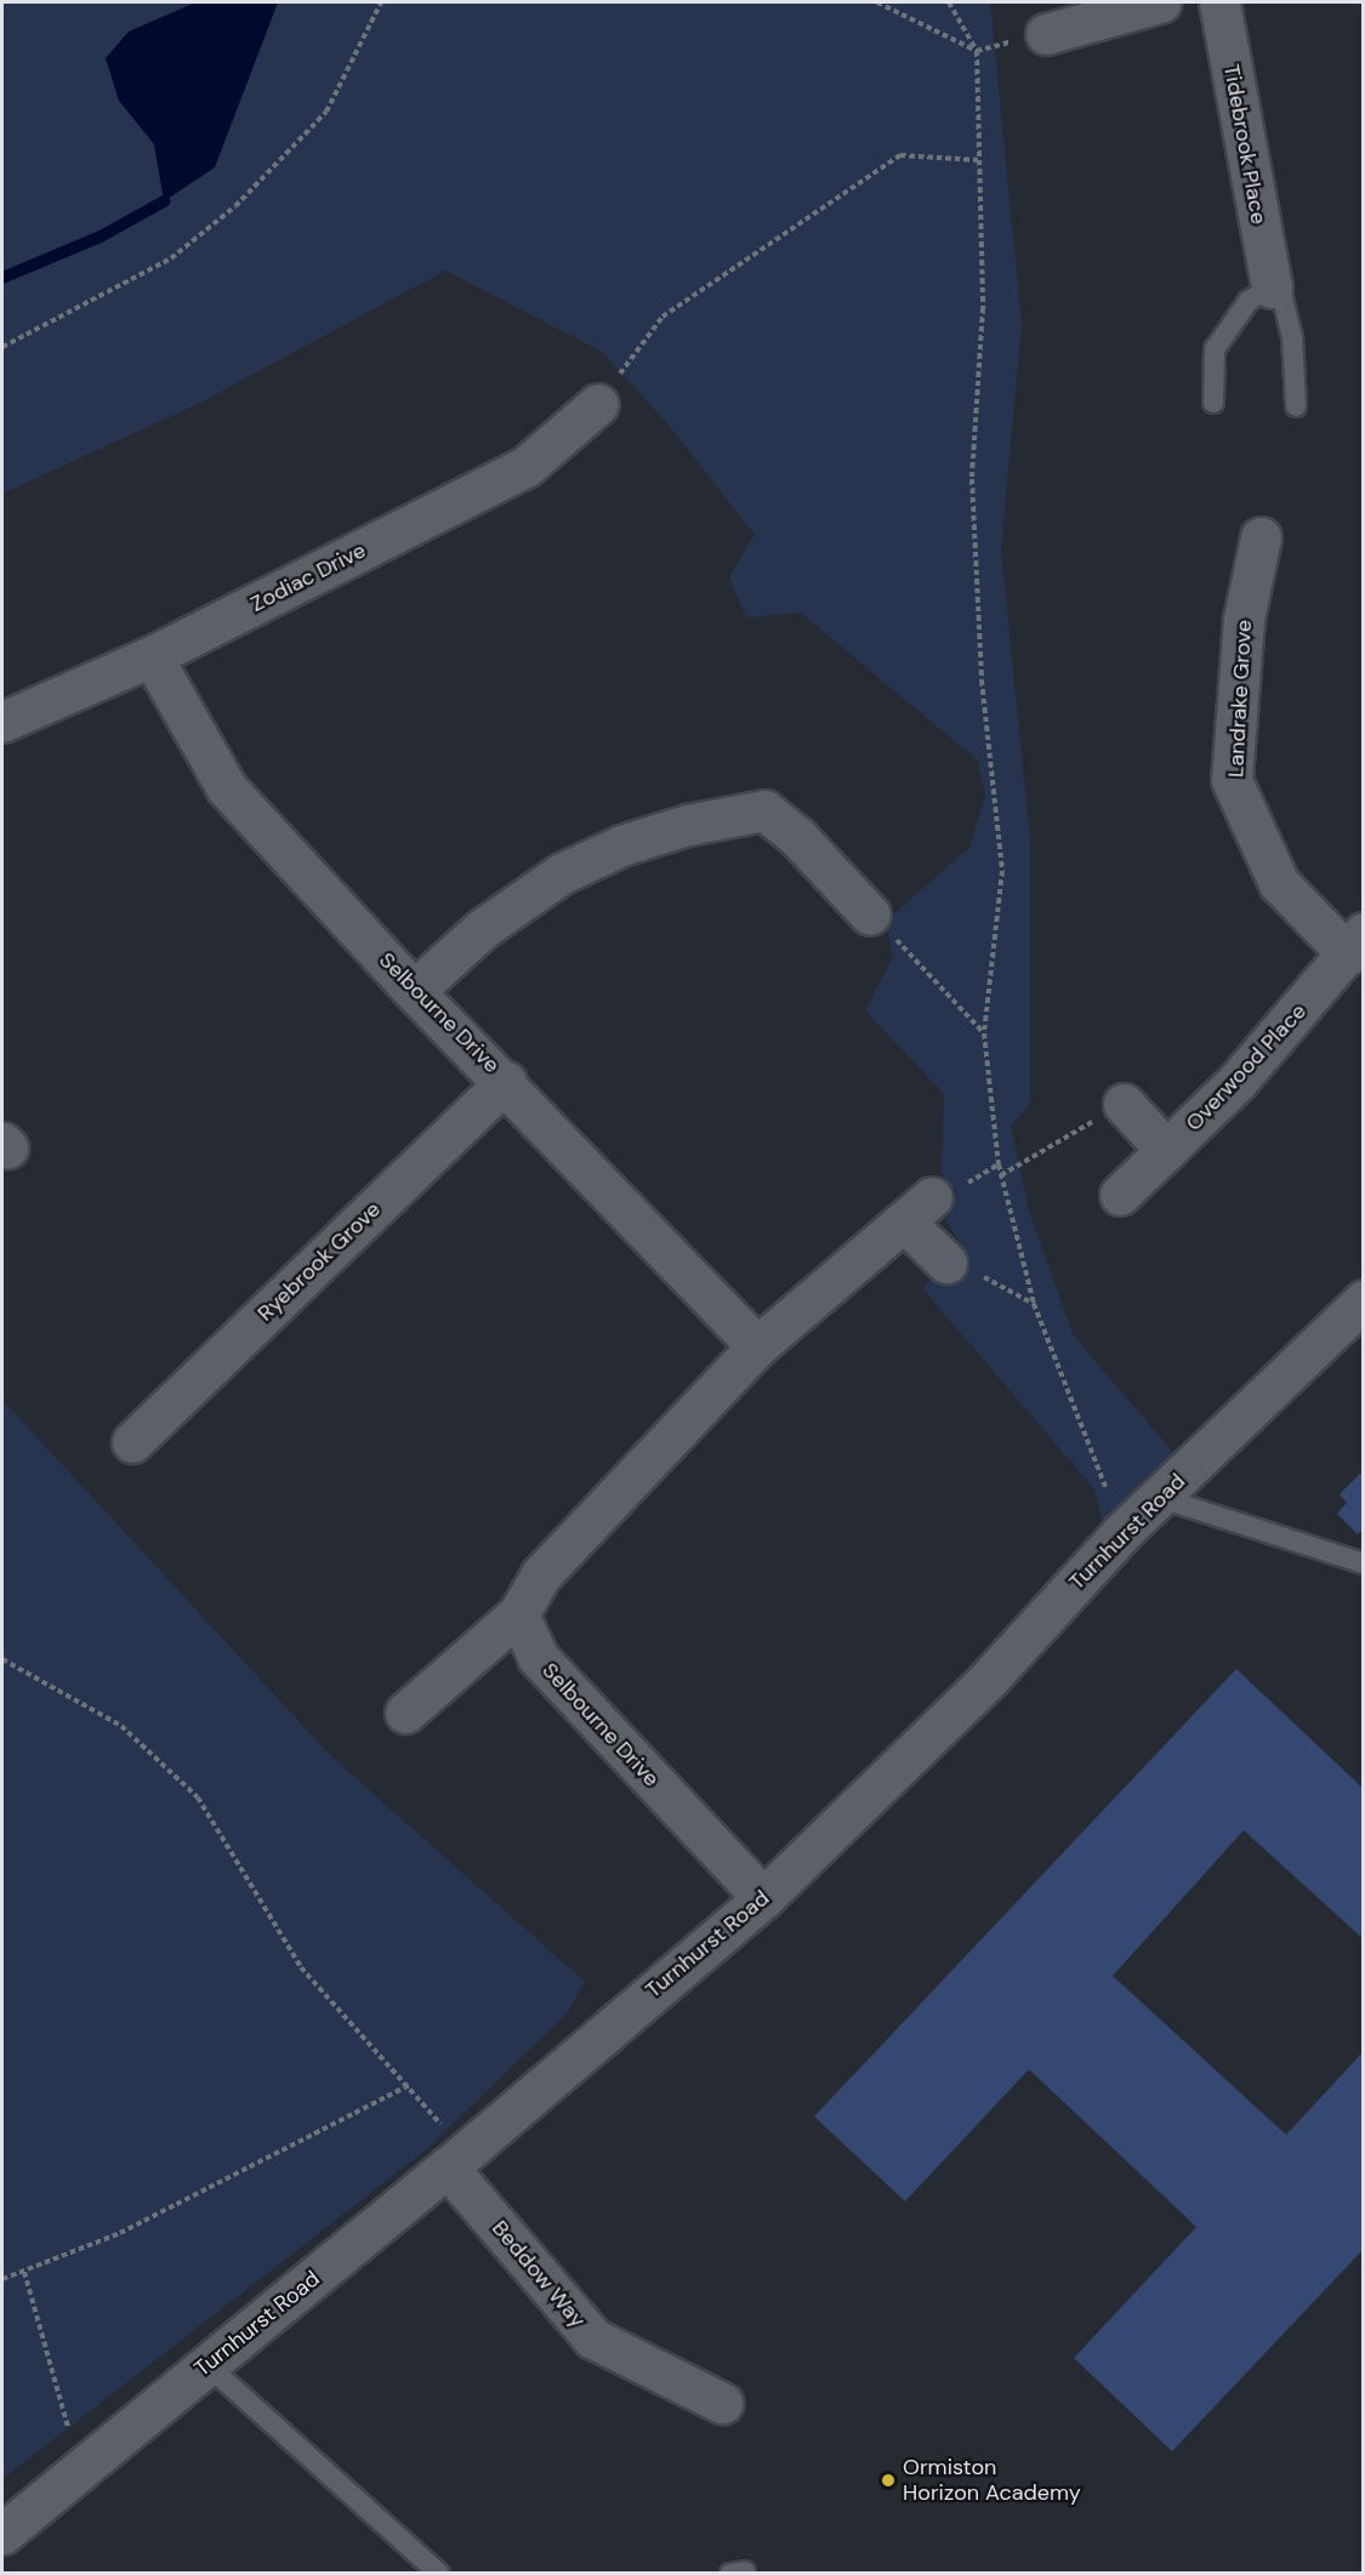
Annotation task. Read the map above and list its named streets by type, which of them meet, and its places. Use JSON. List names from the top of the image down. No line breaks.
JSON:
{"streets":{"street":["Tidebrook Place","Zodiac Drive","Landrake Grove","Selbourne Drive","Overwood Place","Ryebrook Grove","Turnhurst Road","Beddow Way"]},"crossings":[["Zodiac Drive","Selbourne Drive"],["Landrake Grove","Overwood Place"],["Selbourne Drive","Ryebrook Grove"],["Selbourne Drive","Turnhurst Road"],["Turnhurst Road","Beddow Way"]],"places":["Ormiston Horizon Academy"]}
